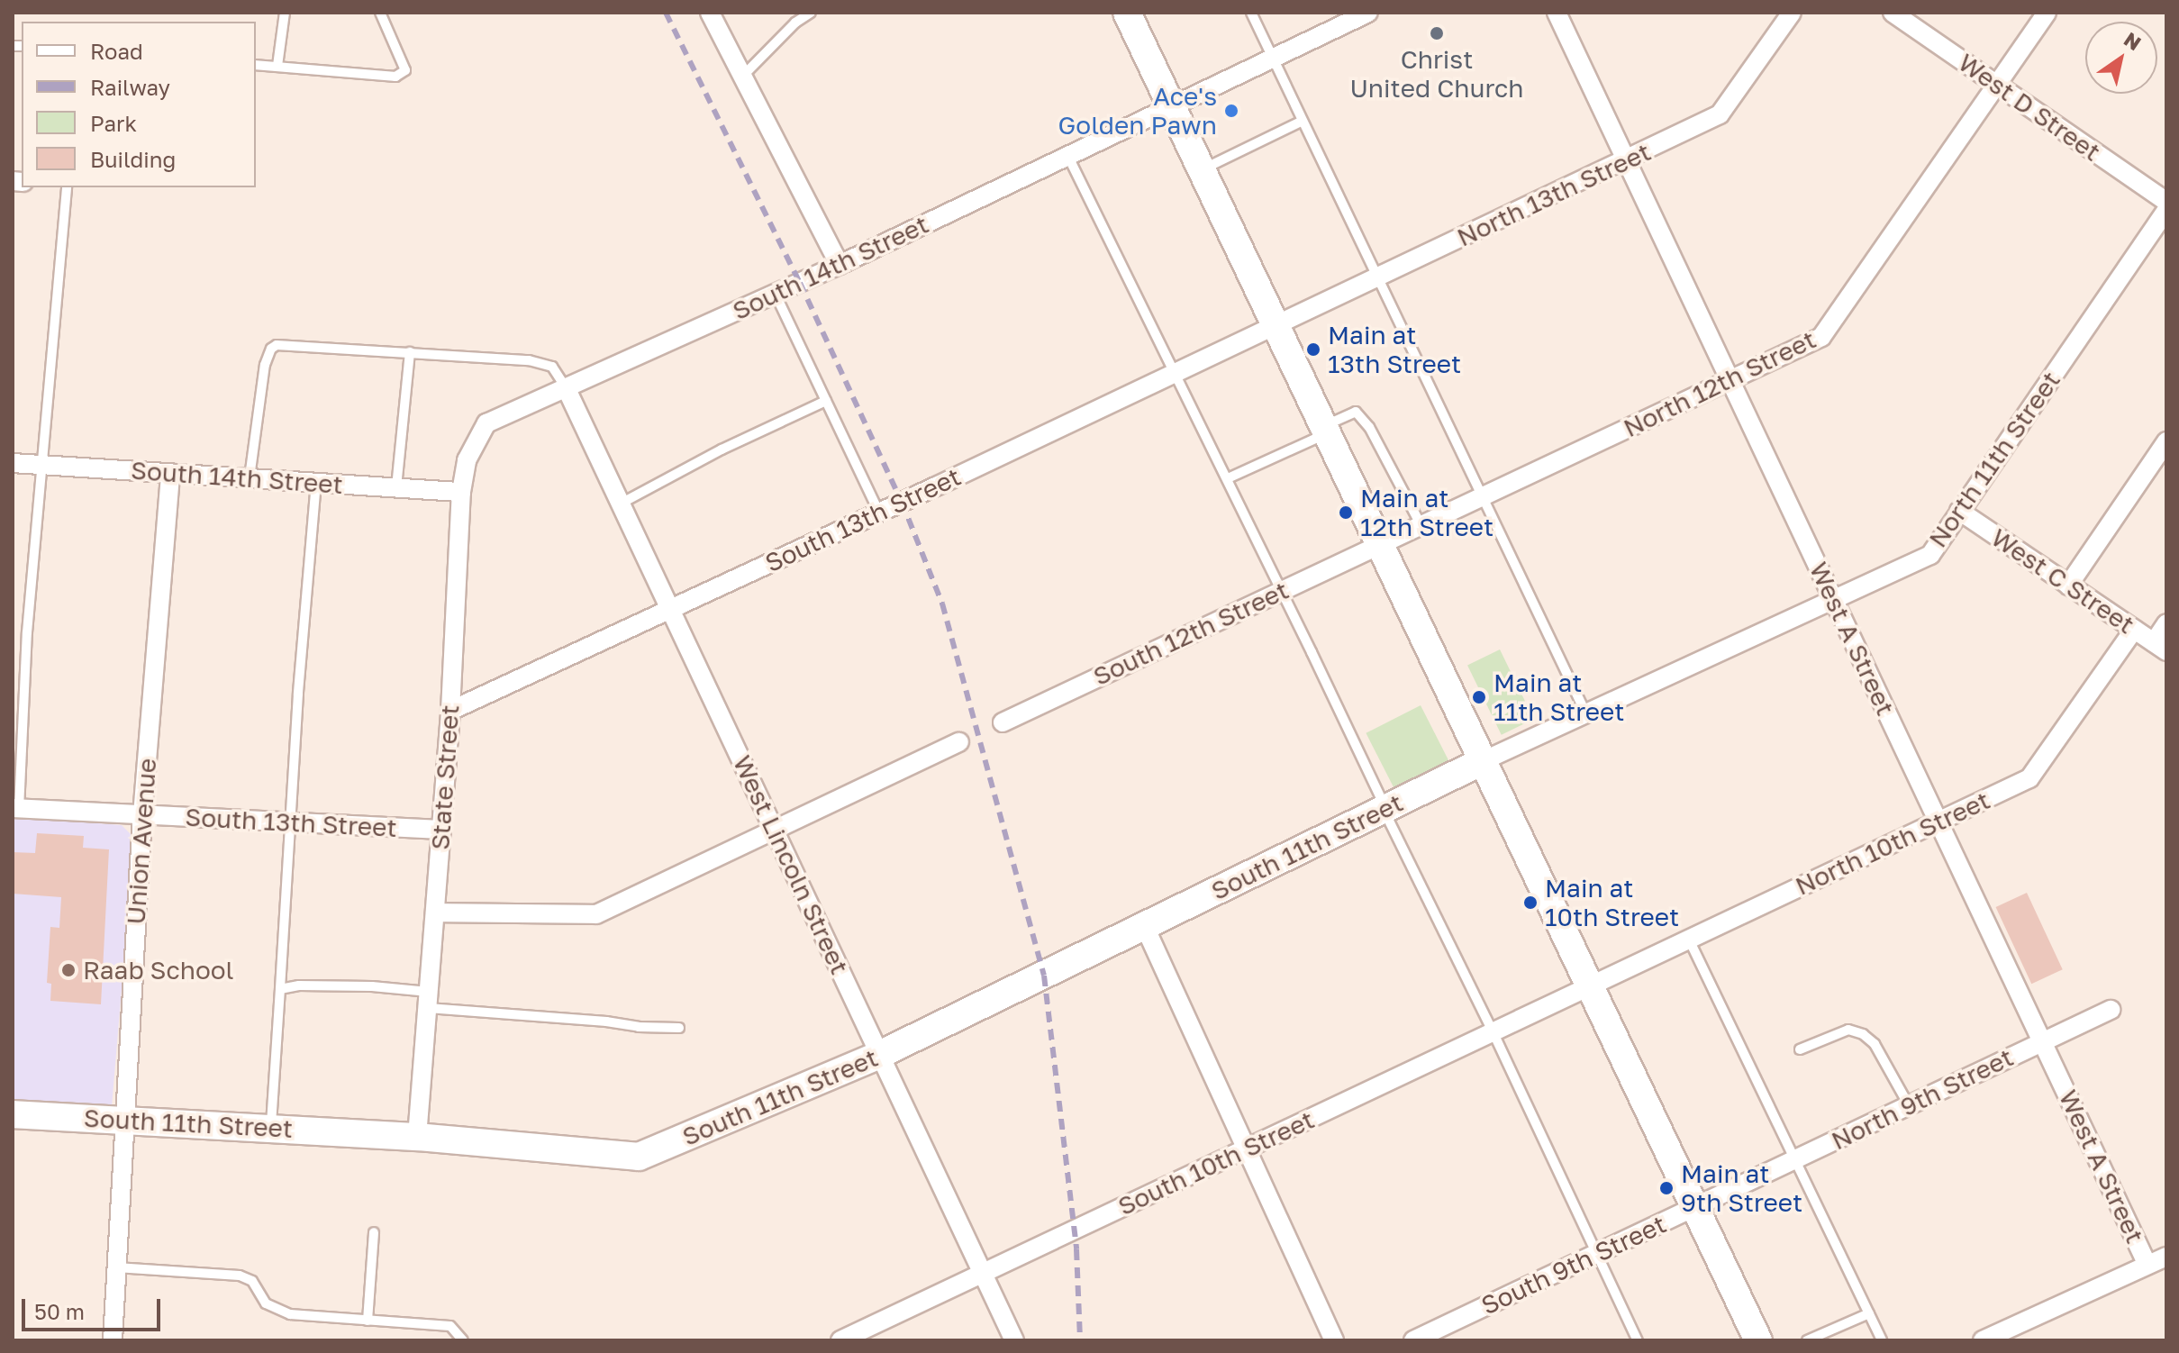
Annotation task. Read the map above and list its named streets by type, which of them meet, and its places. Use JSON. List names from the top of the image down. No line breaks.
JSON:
{"streets":{"street":["West D Street","North 13th Street","South 14th Street","North 12th Street","North 11th Street","South 13th Street","West C Street","South 12th Street","West A Street","State Street","Union Avenue","North 10th Street","South 11th Street","West Lincoln Street","North 9th Street","South 10th Street","South 9th Street"]},"crossings":[["West D Street","North 12th Street"],["North 13th Street","South 13th Street"],["North 13th Street","West A Street"],["South 14th Street","State Street"],["South 14th Street","Union Avenue"],["South 14th Street","West Lincoln Street"],["North 12th Street","South 12th Street"],["North 12th Street","West A Street"],["North 11th Street","West C Street"],["North 11th Street","West A Street"],["North 11th Street","South 11th Street"],["South 13th Street","State Street"],["South 13th Street","Union Avenue"],["South 13th Street","West Lincoln Street"],["West C Street","North 10th Street"],["West A Street","North 10th Street"],["West A Street","North 9th Street"],["State Street","South 11th Street"],["Union Avenue","South 11th Street"],["North 10th Street","South 10th Street"],["South 11th Street","West Lincoln Street"],["West Lincoln Street","South 10th Street"],["North 9th Street","South 9th Street"]],"places":["Christ United Church","Ace's Golden Pawn","Main at 13th Street","Main at 12th Street","Main at 11th Street","Main at 10th Street","Raab School","Main at 9th Street"],"legend":["Road","Railway","Park","Building"],"scale_bar":"50 m","north":"top right"}
